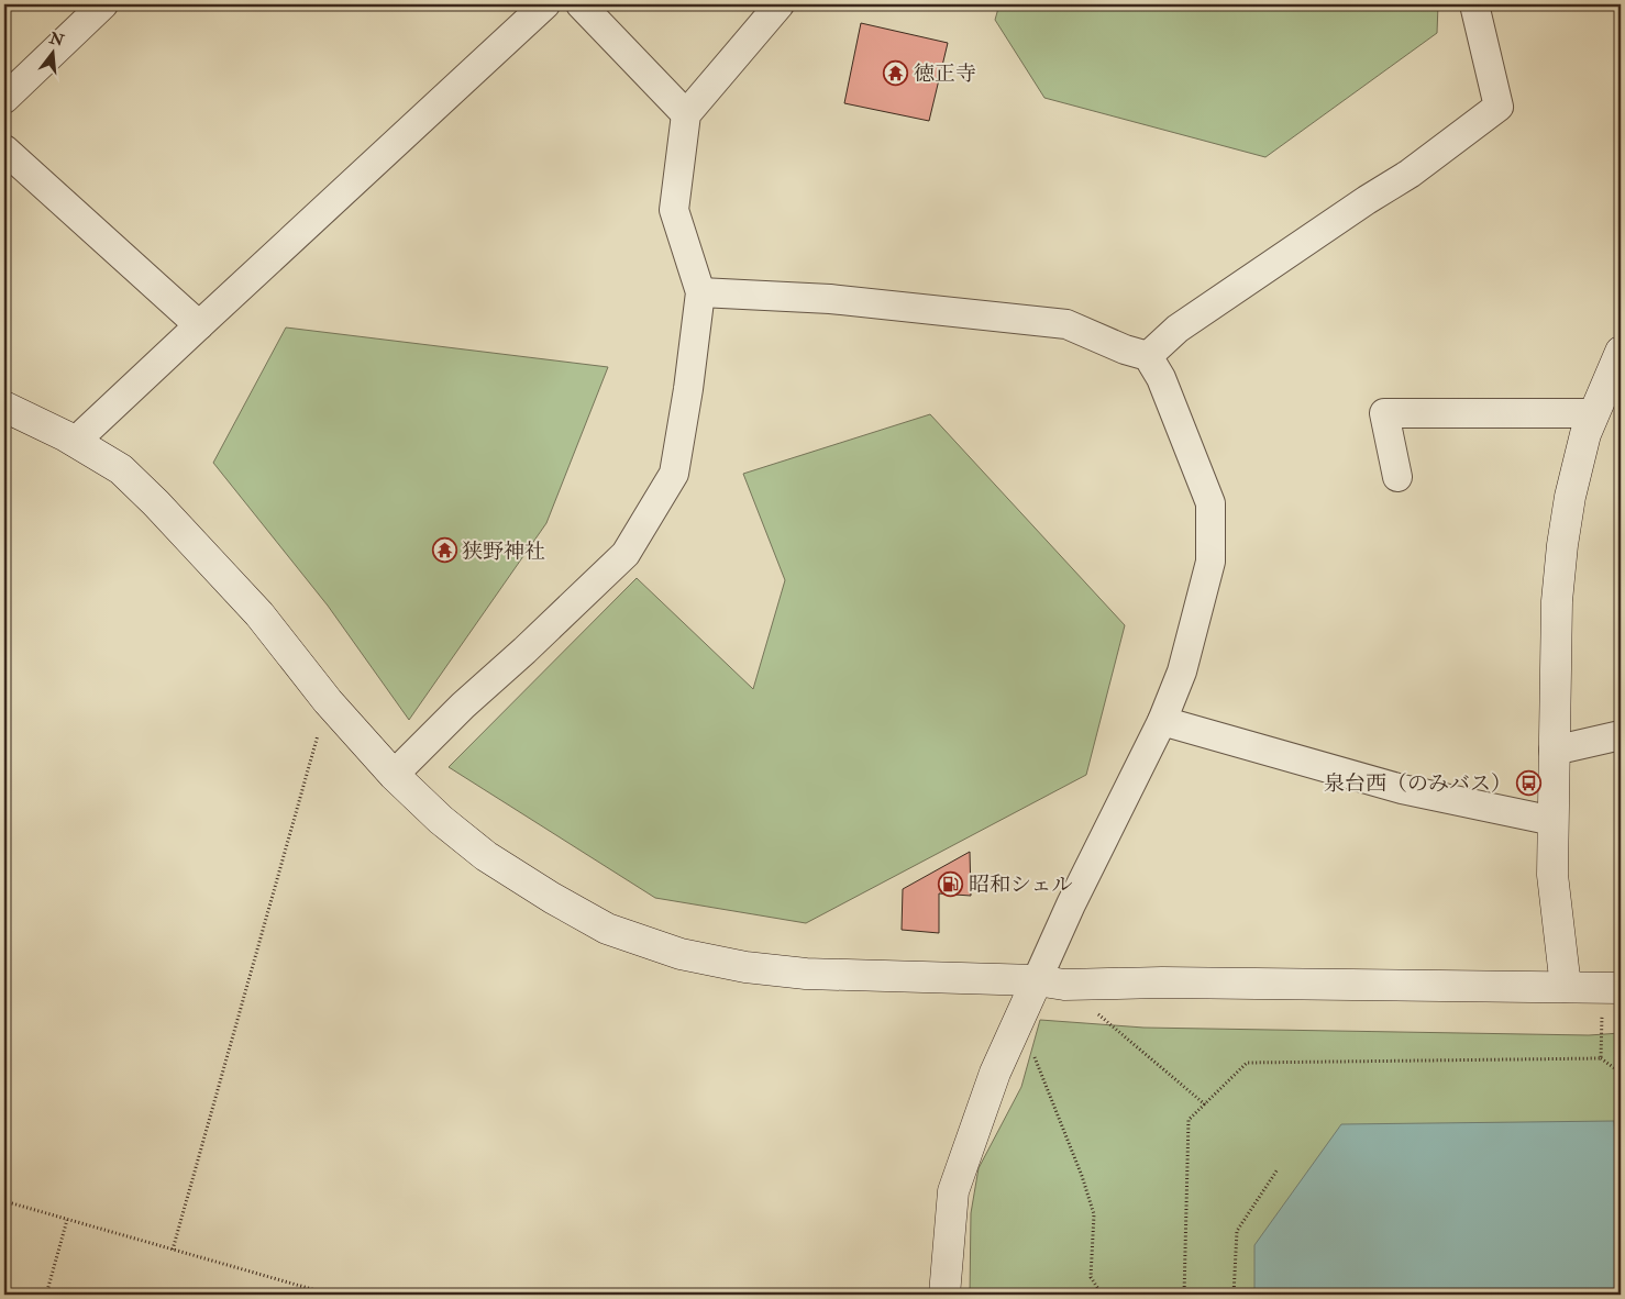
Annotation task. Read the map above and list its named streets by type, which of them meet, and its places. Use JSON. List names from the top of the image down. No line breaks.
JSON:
{"places":{"temple":["徳正寺","狭野神社"],"bus stop":["泉台西（のみバス）"],"fuel station":["昭和シェル"]},"north":"top"}
